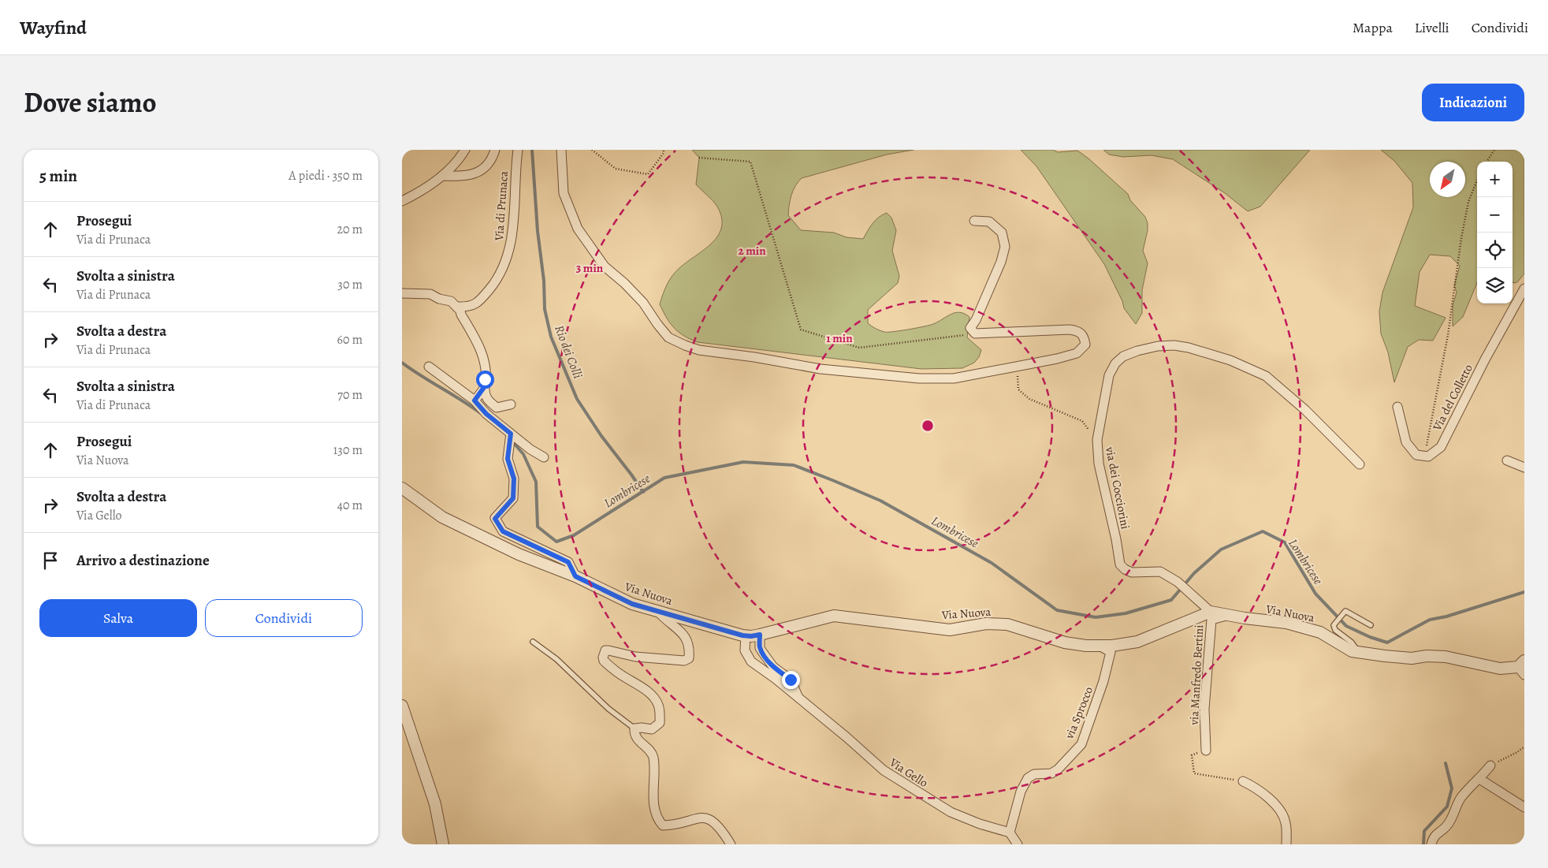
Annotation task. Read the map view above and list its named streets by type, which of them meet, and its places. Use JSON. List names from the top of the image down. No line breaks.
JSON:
{"streets":{"street":["Via di Prunaca","Via del Colletto","via dei Cocciorini","Via Nuova","via Manfredo Bertini","via Sprocco","Via Gello"]},"crossings":[["via dei Cocciorini","Via Nuova"],["Via Nuova","via Manfredo Bertini"],["Via Nuova","via Sprocco"],["Via Nuova","Via Gello"],["via Sprocco","Via Gello"]],"water":["Rio dei Colli","Lombricese"],"north":"bottom left","page":{"header":"Wayfind","nav":["Mappa","Livelli","Condividi"],"title":"Dove siamo","buttons":["Indicazioni",["Salva","Condividi"]],"heading":["5 min","A piedi · 350 m"],"map_buttons":["+","−"],"list":[["Prosegui","Via di Prunaca","20 m"],["Svolta a sinistra","Via di Prunaca","30 m"],["Svolta a destra","Via di Prunaca","60 m"],["Svolta a sinistra","Via di Prunaca","70 m"],["Prosegui","Via Nuova","130 m"],["Svolta a destra","Via Gello","40 m"],"Arrivo a destinazione"]},"rings":["2 min","3 min","1 min"]}
